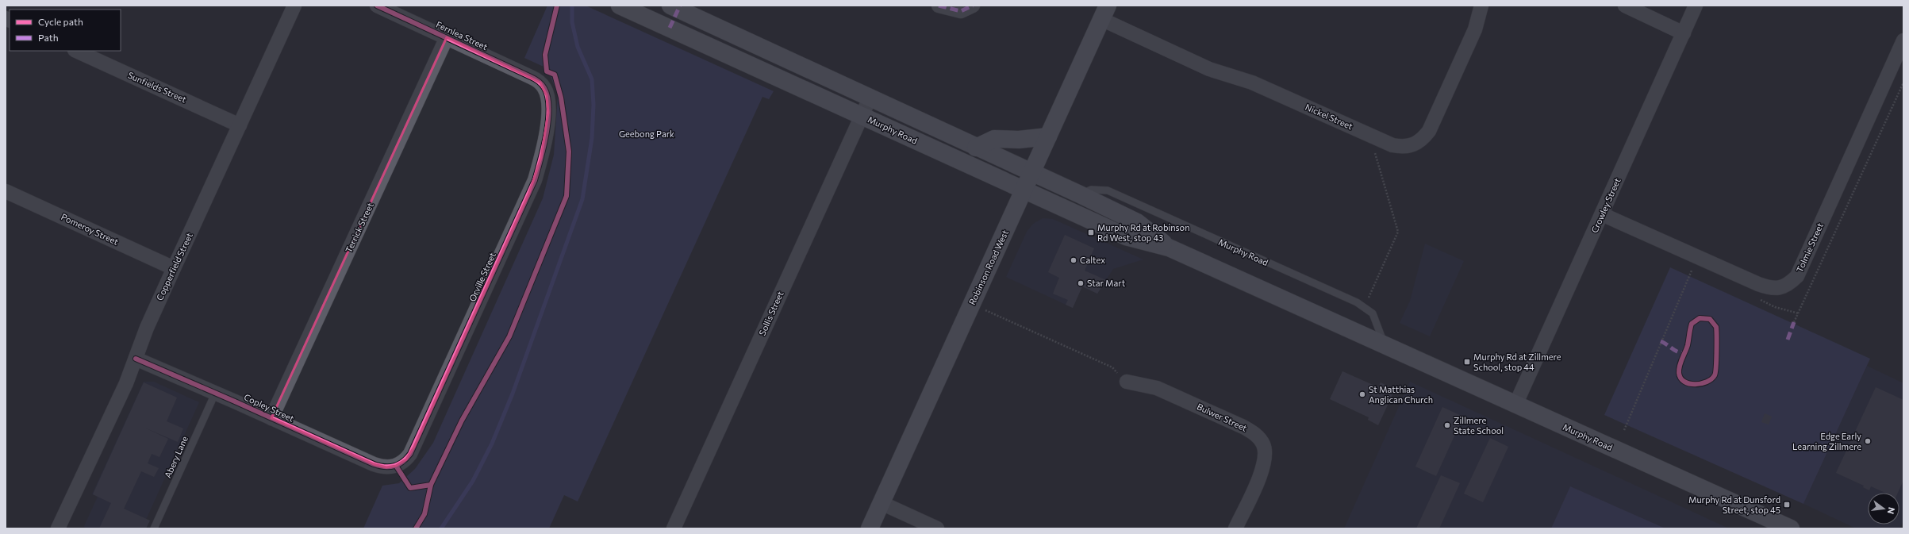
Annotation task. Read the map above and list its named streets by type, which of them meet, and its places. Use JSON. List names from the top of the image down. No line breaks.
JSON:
{"streets":{"main road":["Murphy Road","Robinson Road West"],"street":["Fernlea Street","Sunfields Street","Nickel Street","Crowley Street","Terrick Street","Pomeroy Street","Tolmie Street","Copperfield Street","Orville Street","Sollis Street","Copley Street","Bulwer Street"],"lane":["Abery Lane"]},"crossings":[["Fernlea Street","Terrick Street"],["Fernlea Street","Orville Street"],["Sunfields Street","Copperfield Street"],["Nickel Street","Robinson Road West"],["Murphy Road","Crowley Street"],["Murphy Road","Robinson Road West"],["Murphy Road","Sollis Street"],["Crowley Street","Tolmie Street"],["Terrick Street","Copley Street"],["Pomeroy Street","Copperfield Street"],["Copperfield Street","Copley Street"],["Orville Street","Copley Street"],["Copley Street","Abery Lane"]],"parks":["Geebong Park"],"places":{"transit":["Murphy Rd at Robinson Rd West, stop 43","Murphy Rd at Zillmere School, stop 44","Murphy Rd at Dunsford Street, stop 45"],"other":["Caltex","Star Mart","St Matthias Anglican Church","Zillmere State School","Edge Early Learning Zillmere"]},"legend":["Cycle path","Path"],"north":"right"}
